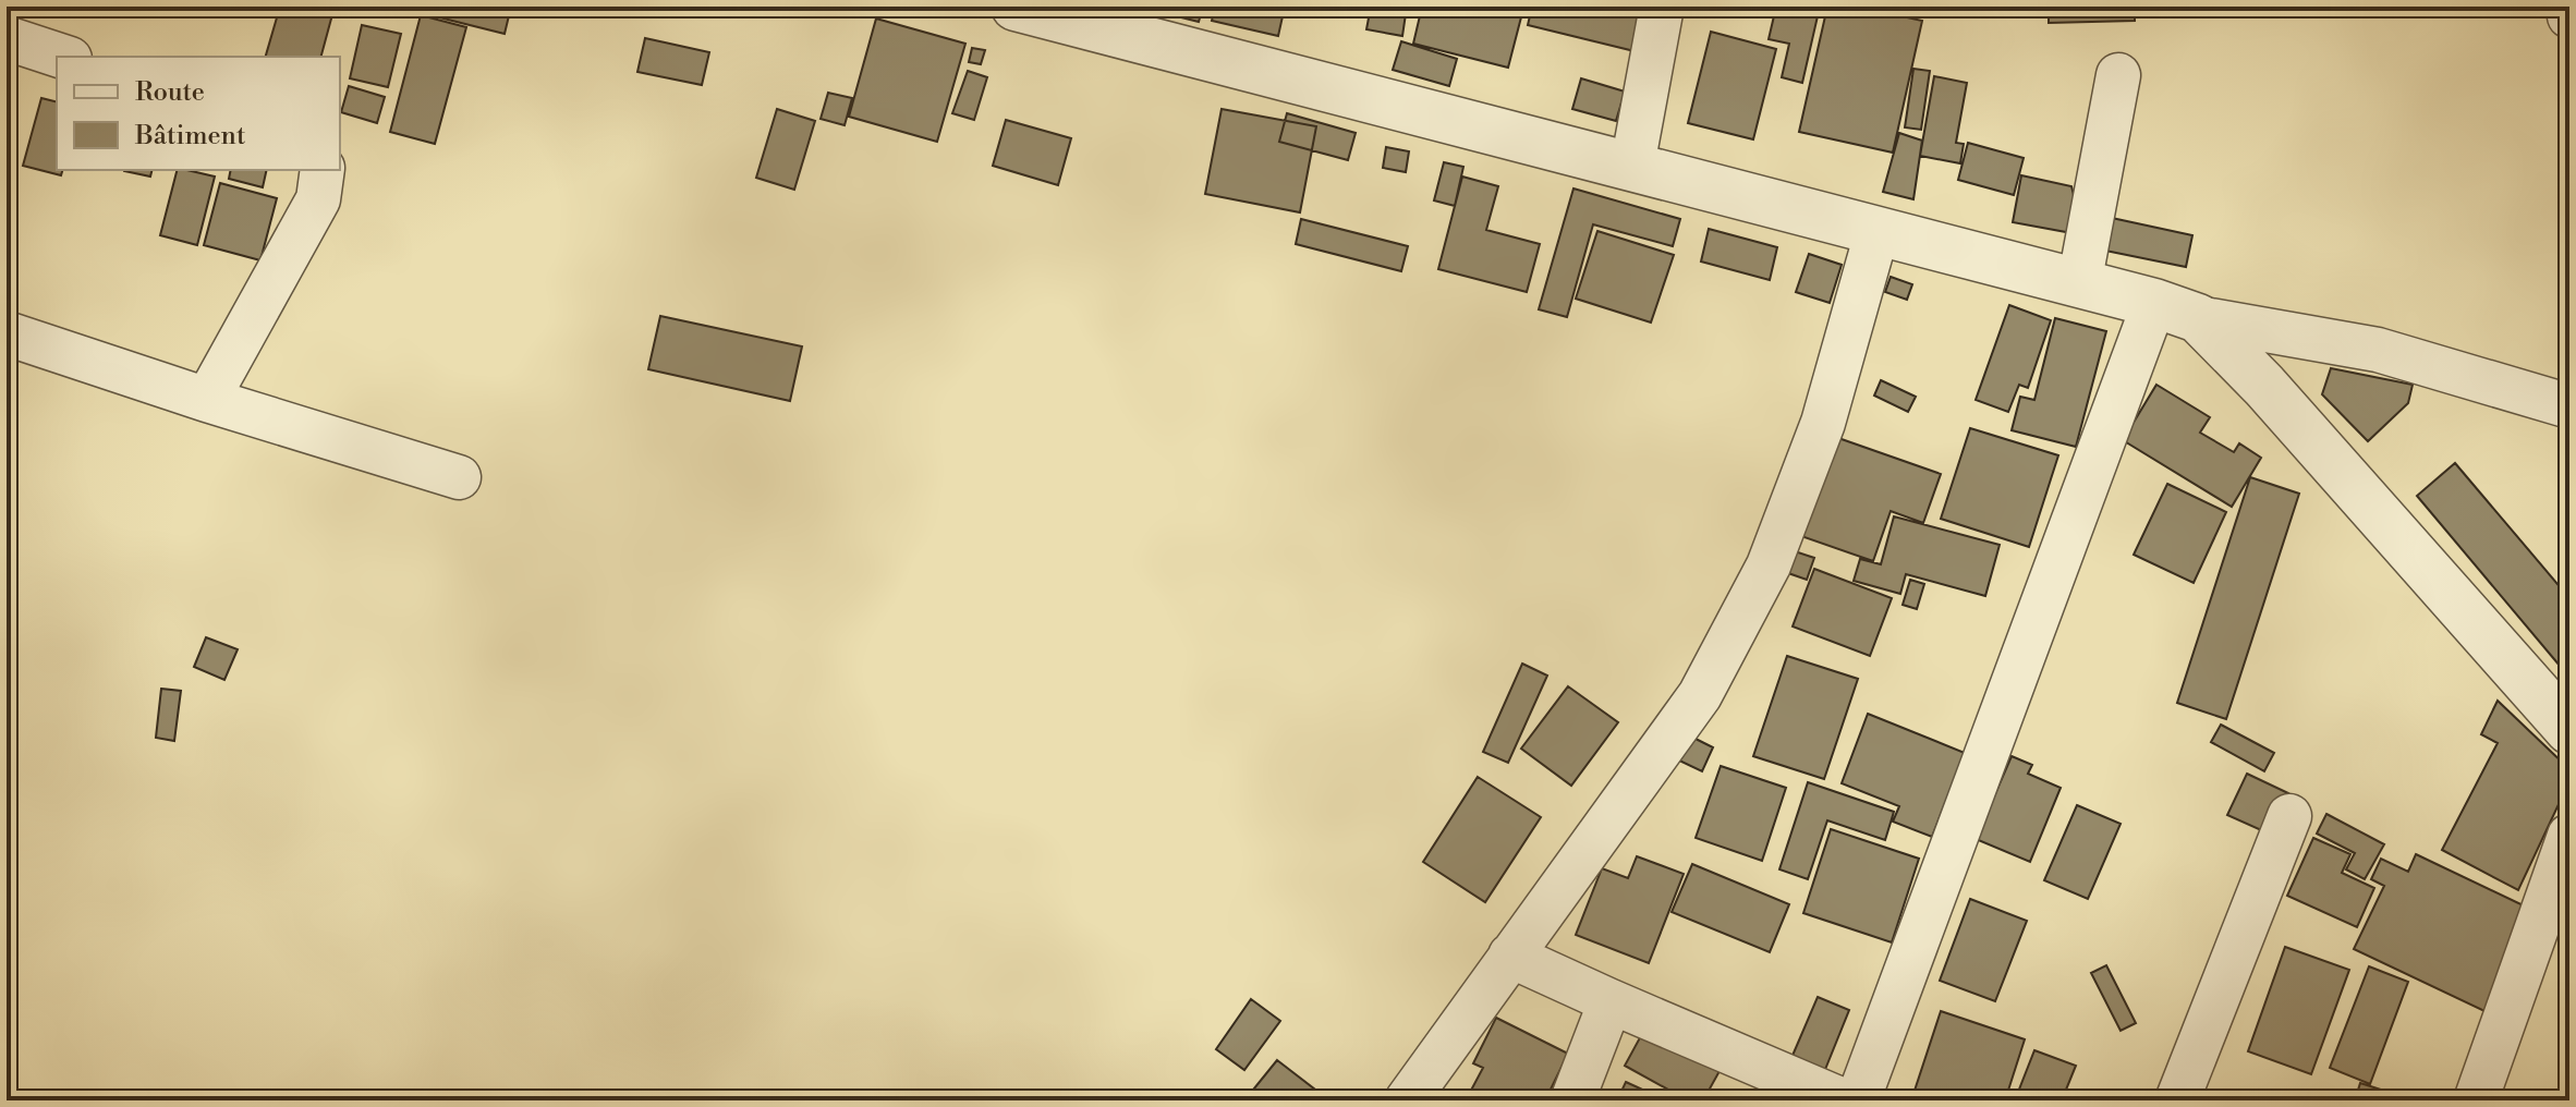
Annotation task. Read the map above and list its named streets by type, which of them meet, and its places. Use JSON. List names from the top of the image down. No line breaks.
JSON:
{"legend":["Route","Bâtiment"]}
